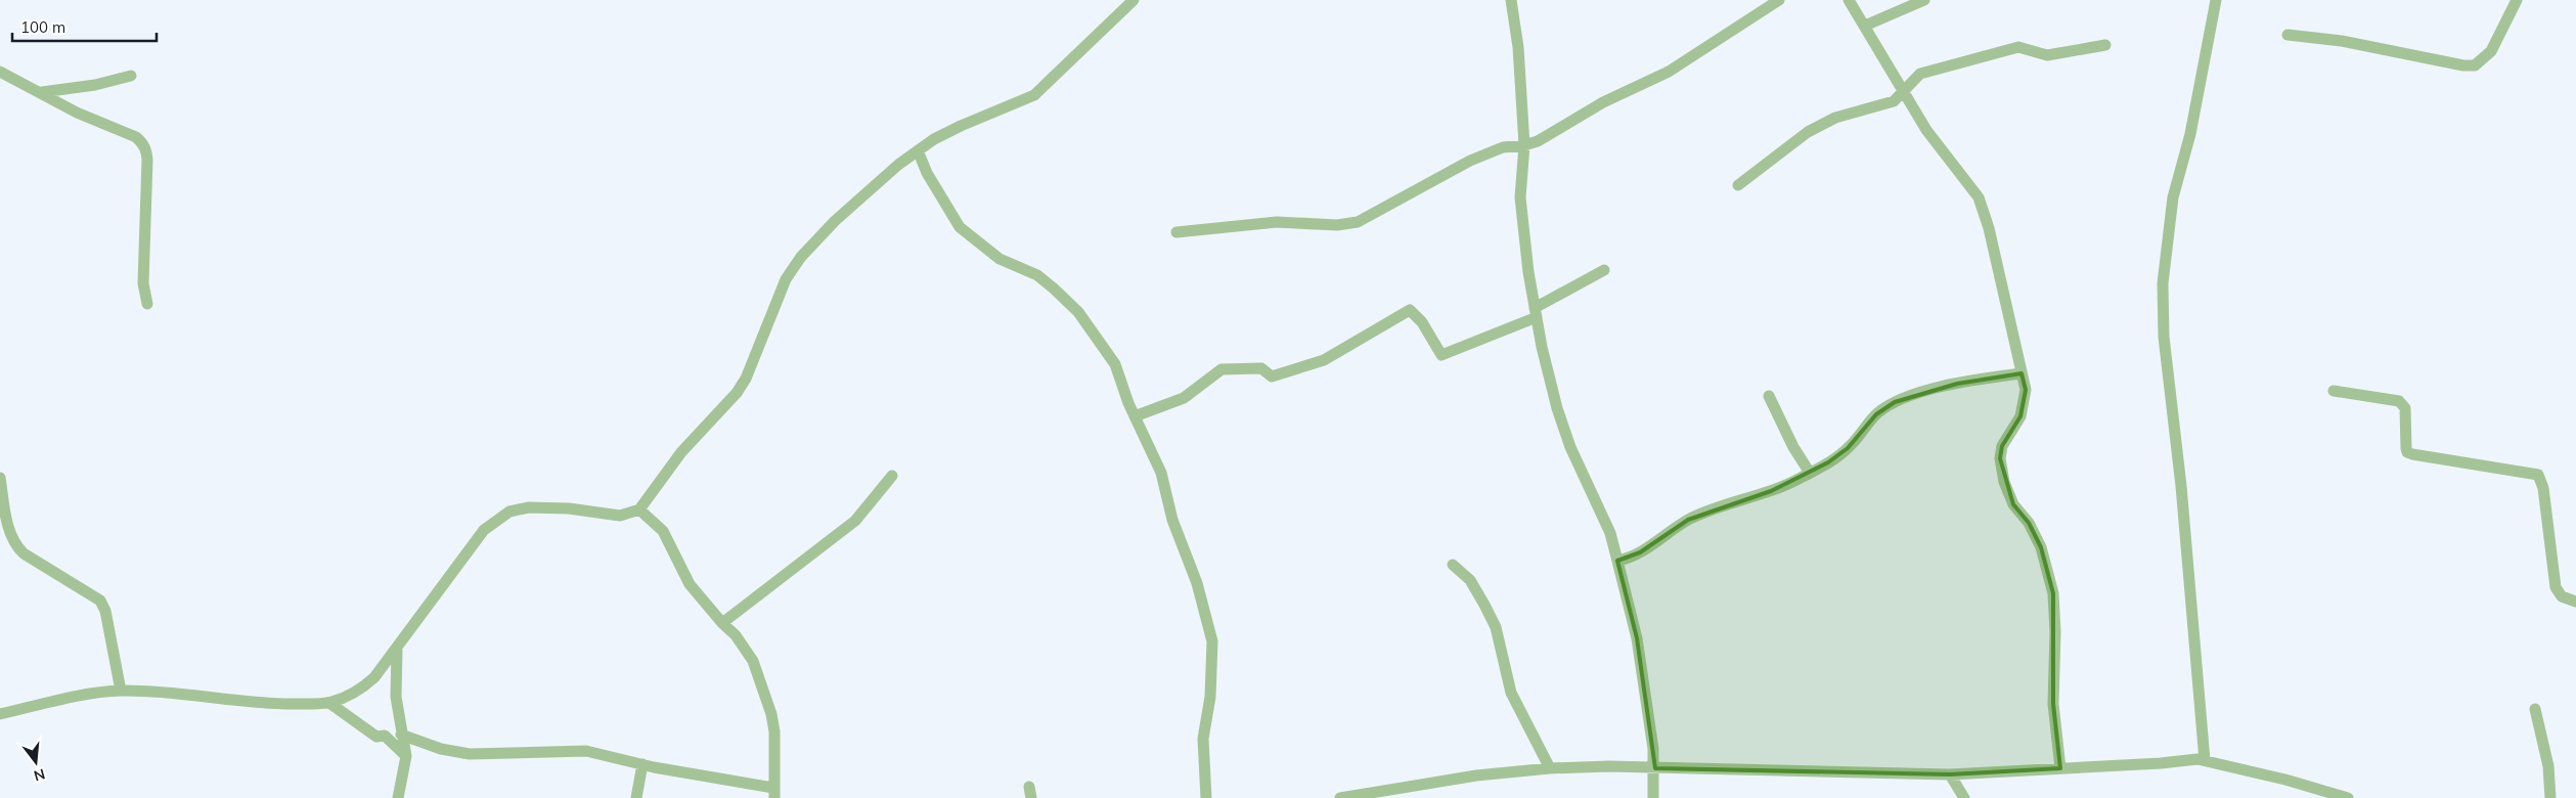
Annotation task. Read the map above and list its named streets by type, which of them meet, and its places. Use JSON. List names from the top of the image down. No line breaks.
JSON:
{"scale_bar":"100 m","north":"bottom"}
